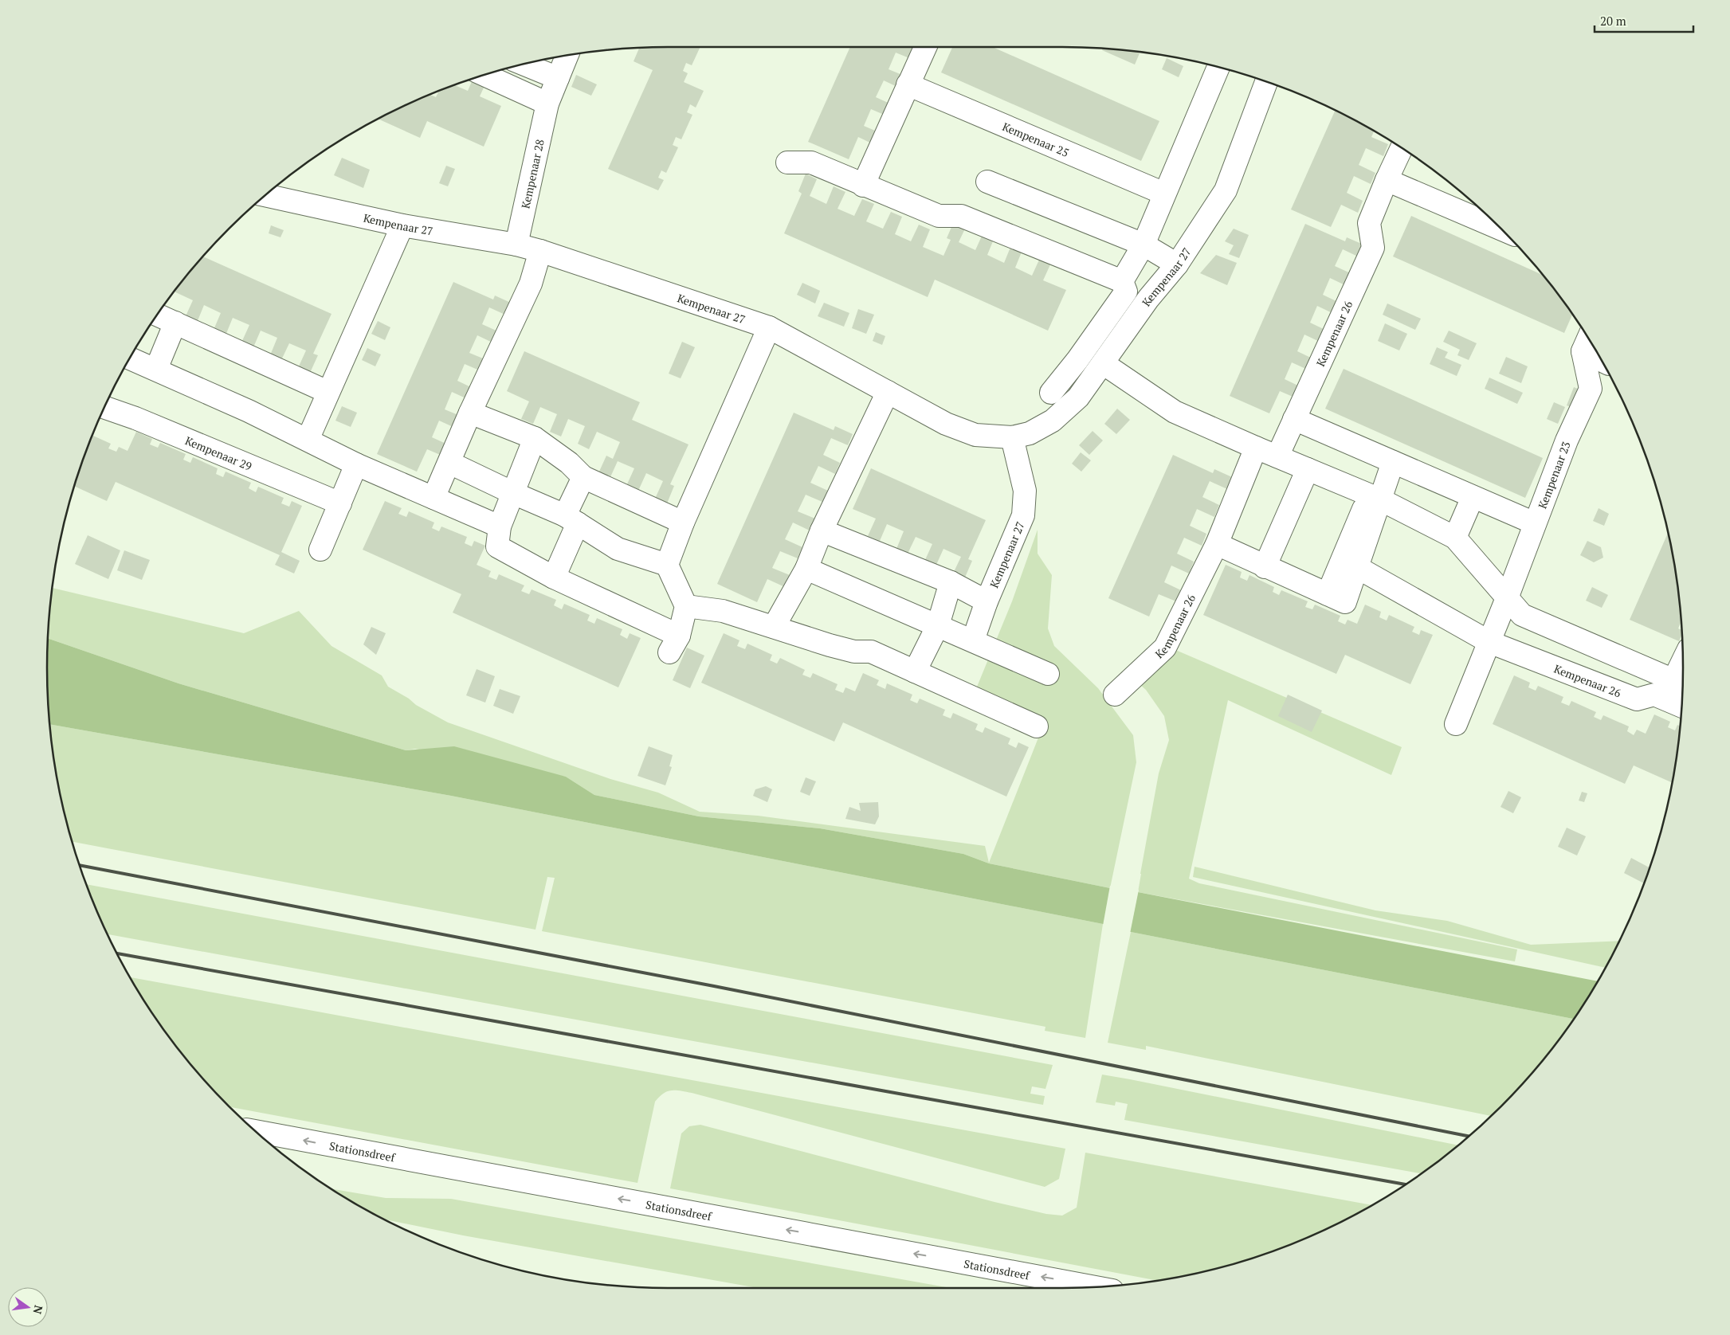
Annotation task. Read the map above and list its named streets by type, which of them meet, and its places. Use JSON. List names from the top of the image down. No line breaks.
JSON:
{"streets":{"street":["Kempenaar 25","Kempenaar 28","Kempenaar 27","Kempenaar 26","Kempenaar 29","Kempenaar 23","Stationsdreef"]},"crossings":[["Kempenaar 28","Kempenaar 27"]],"one_way":["Stationsdreef"],"scale_bar":"20 m","north":"right"}
